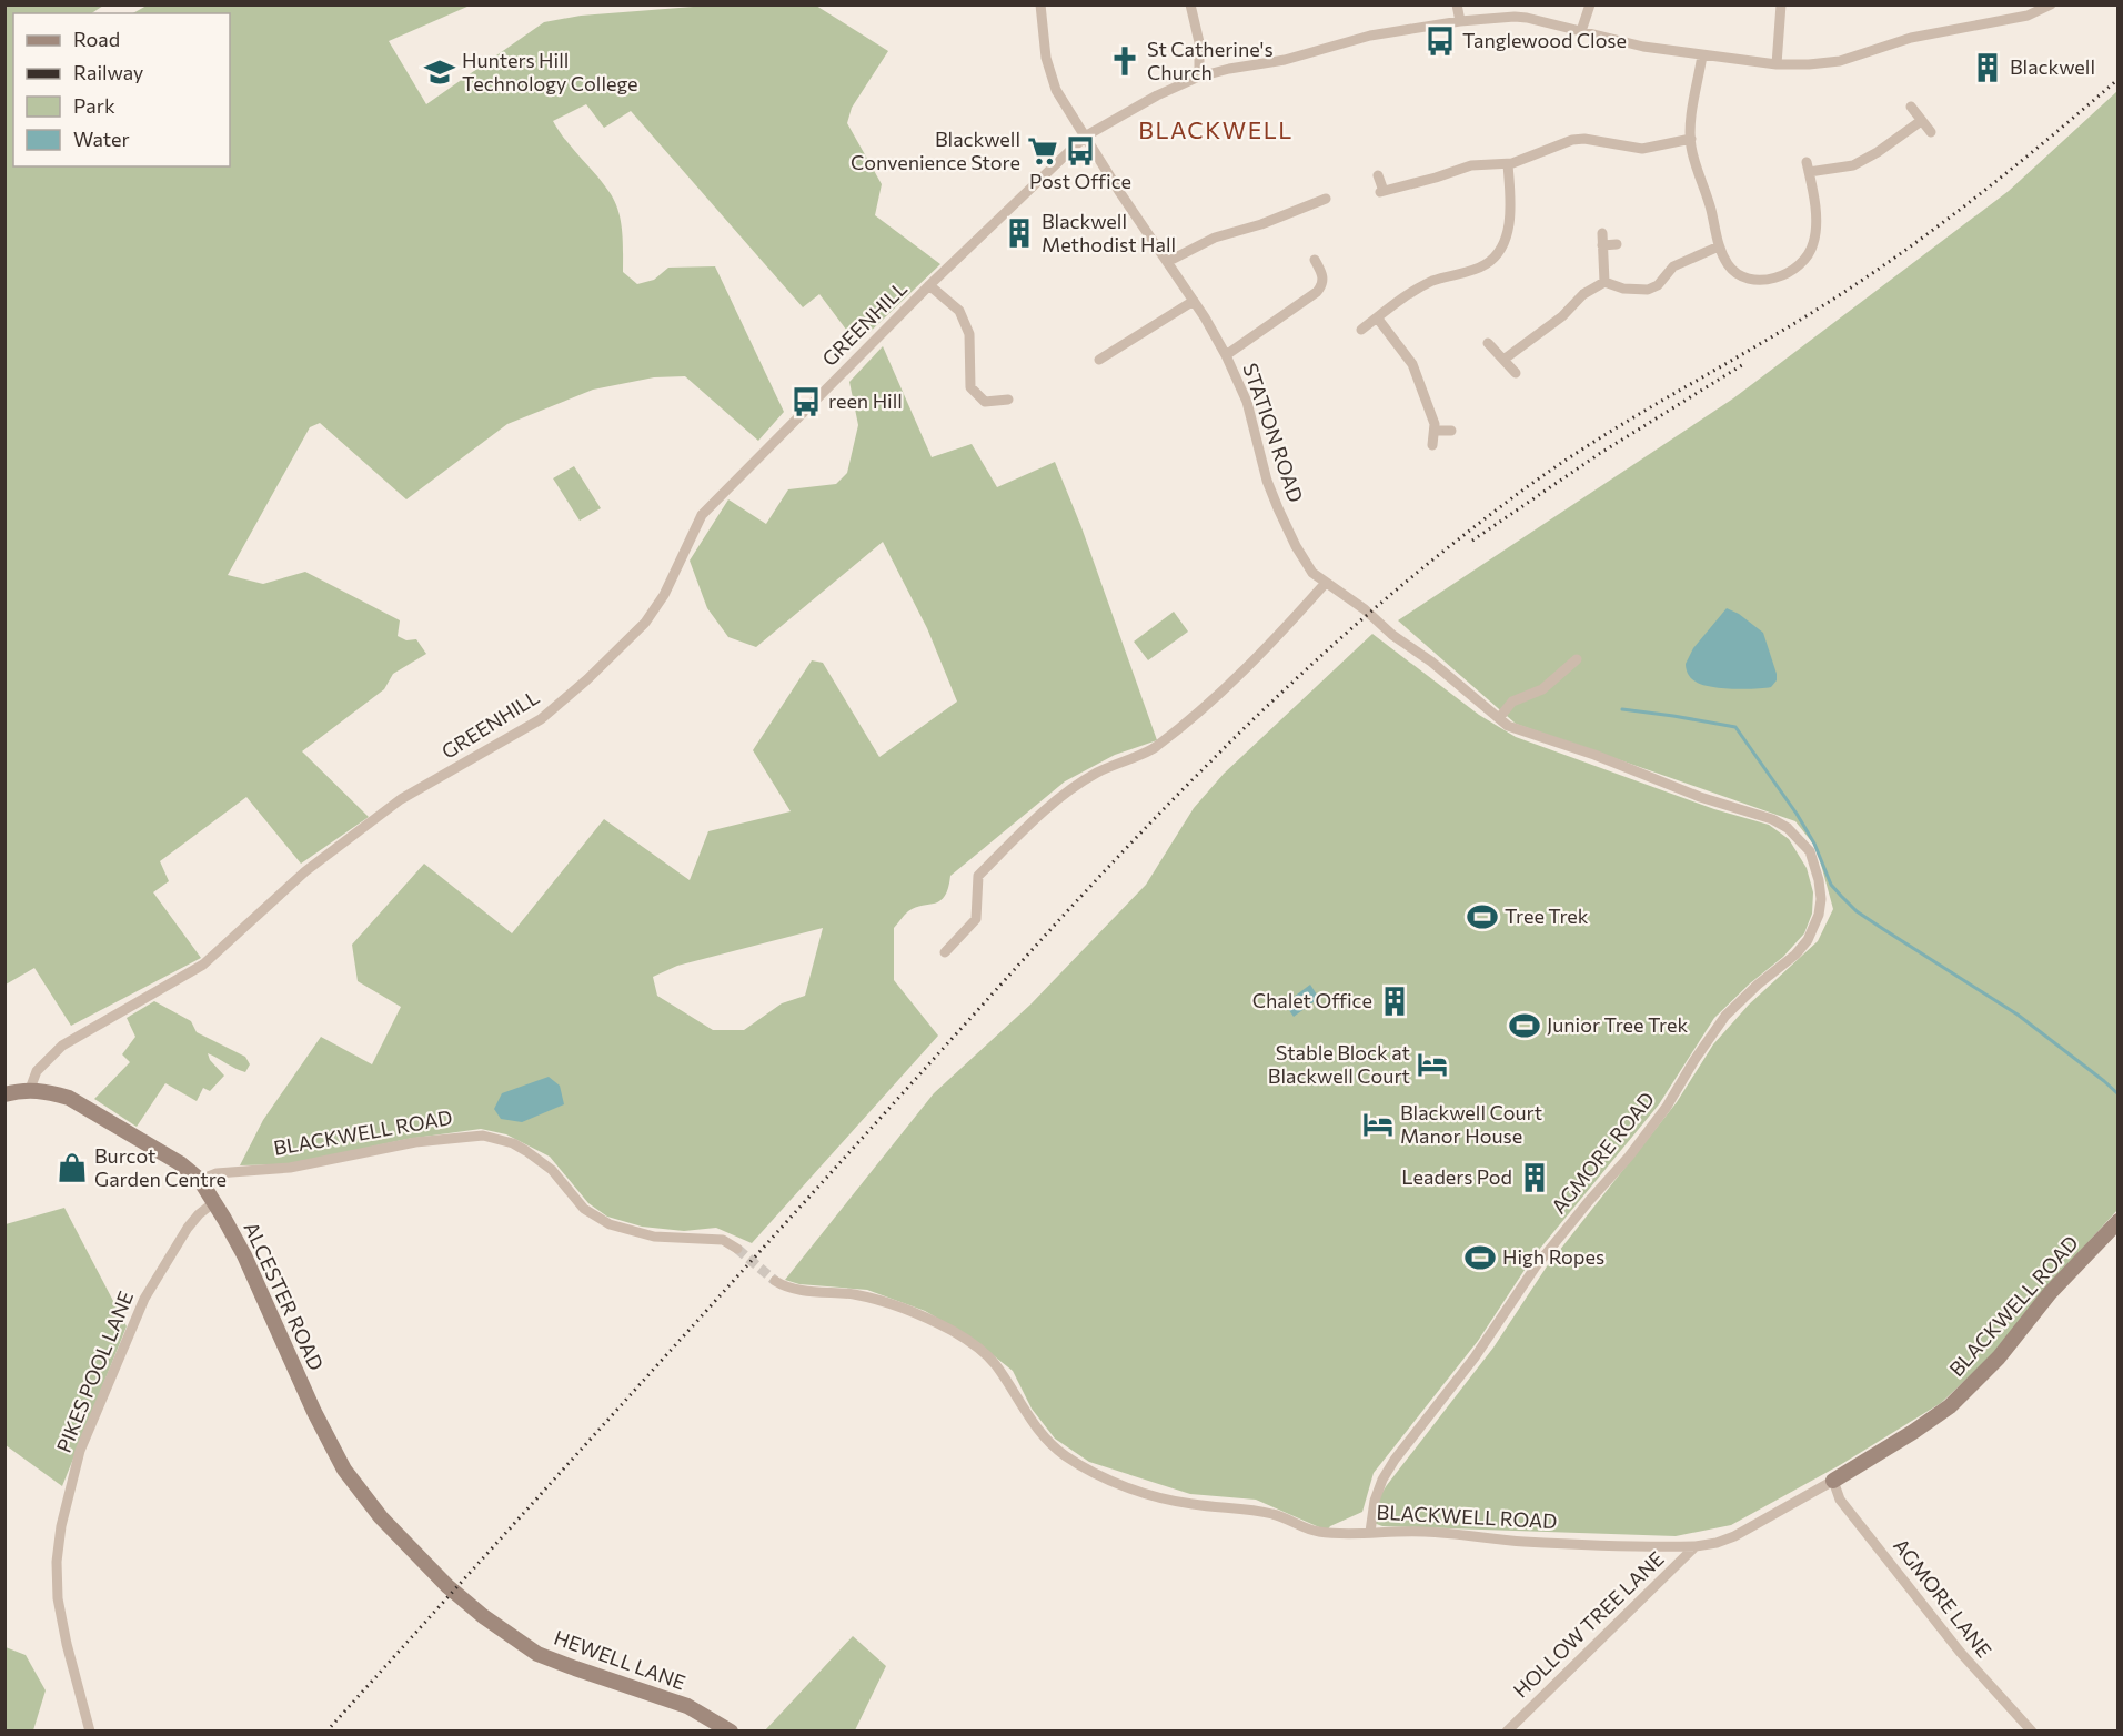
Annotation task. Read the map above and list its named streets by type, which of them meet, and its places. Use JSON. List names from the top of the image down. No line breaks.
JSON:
{"streets":{"main road":["BLACKWELL ROAD","ALCESTER ROAD","HEWELL LANE"],"street":["GREENHILL","STATION ROAD","AGMORE ROAD","PIKES POOL LANE","AGMORE LANE","HOLLOW TREE LANE"]},"crossings":[["GREENHILL","STATION ROAD"],["GREENHILL","ALCESTER ROAD"],["STATION ROAD","AGMORE ROAD"],["BLACKWELL ROAD","AGMORE ROAD"],["BLACKWELL ROAD","ALCESTER ROAD"],["BLACKWELL ROAD","AGMORE LANE"],["BLACKWELL ROAD","HOLLOW TREE LANE"],["ALCESTER ROAD","PIKES POOL LANE"],["ALCESTER ROAD","HEWELL LANE"]],"districts":["BLACKWELL"],"places":{"bus stop":["Tanglewood Close","Post Office","reen Hill"],"church":["St Catherine's Church"],"building":["Blackwell","Blackwell Methodist Hall","Chalet Office","Leaders Pod"],"school or university":["Hunters Hill Technology College"],"supermarket":["Blackwell Convenience Store"],"sports":["Tree Trek","Junior Tree Trek","High Ropes"],"hotel":["Stable Block at Blackwell Court","Blackwell Court Manor House"],"shop":["Burcot Garden Centre"]},"legend":["Road","Railway","Park","Water"]}
